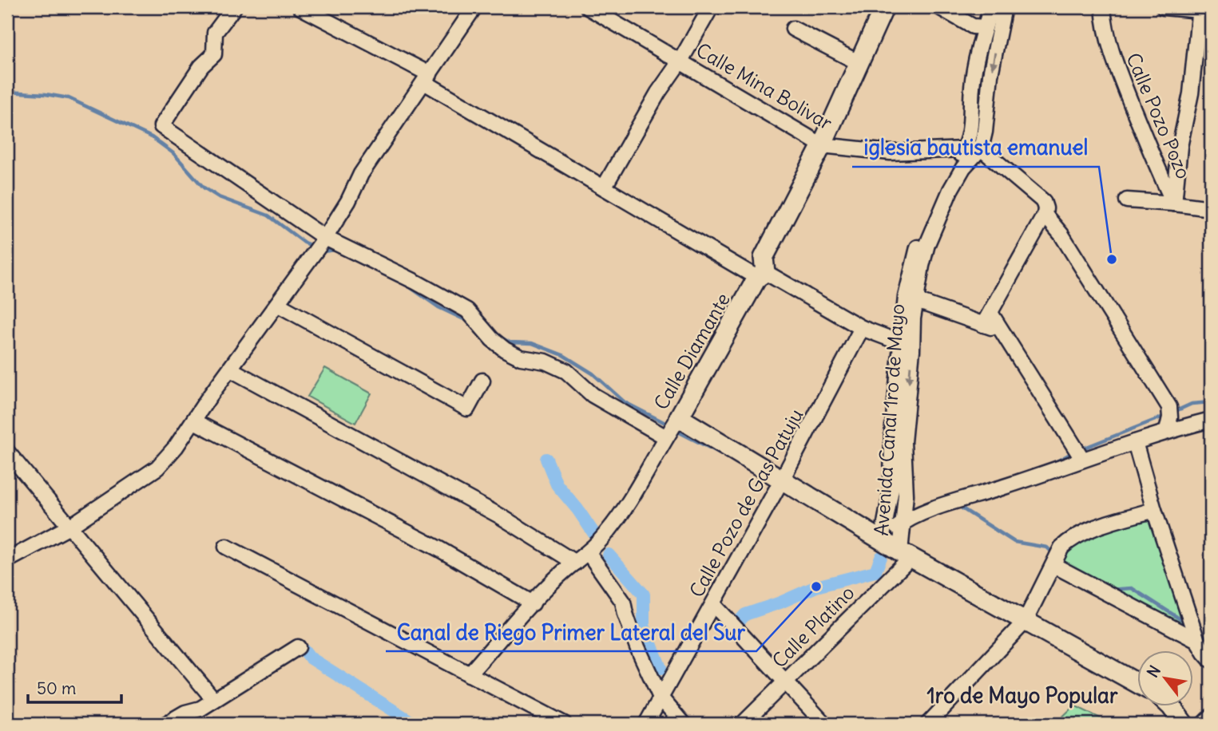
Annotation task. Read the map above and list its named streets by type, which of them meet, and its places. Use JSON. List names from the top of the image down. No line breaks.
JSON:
{"streets":{"street":["Calle Mina Bolivar","Calle Pozo Pozo","Calle Diamante","Avenida Canal 1ro de Mayo","Calle Pozo de Gas Patuju","Calle Platino"]},"crossings":[["Calle Mina Bolivar","Calle Diamante"],["Calle Mina Bolivar","Avenida Canal 1ro de Mayo"],["Avenida Canal 1ro de Mayo","Calle Platino"]],"districts":["1ro de Mayo Popular"],"places":["iglesia bautista emanuel","Canal de Riego Primer Lateral del Sur"],"scale_bar":"50 m","north":"top left"}
